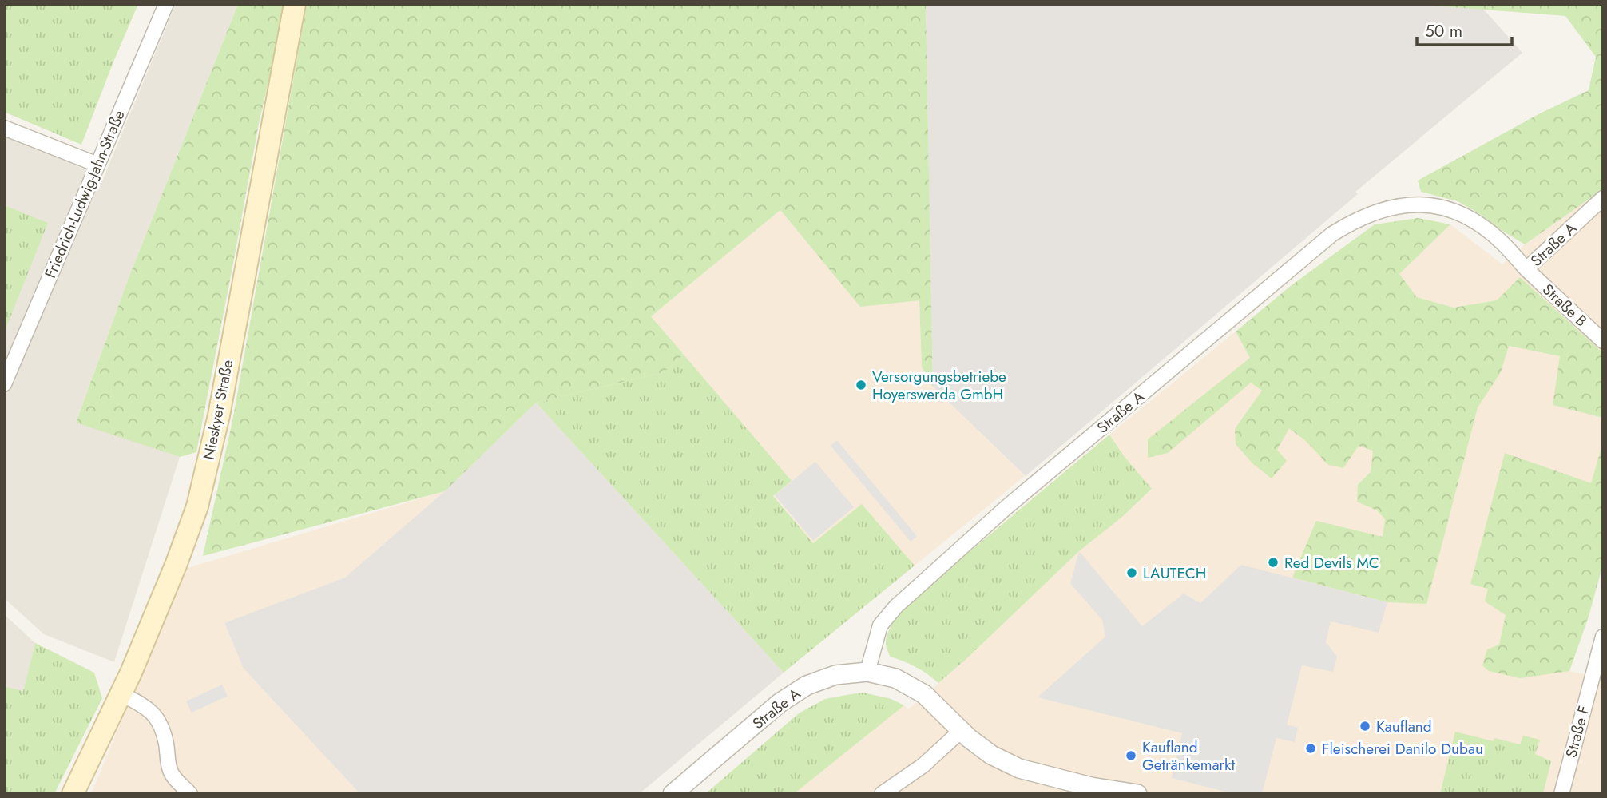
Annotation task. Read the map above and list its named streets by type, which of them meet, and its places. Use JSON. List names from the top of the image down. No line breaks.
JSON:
{"streets":{"main road":["Nieskyer Straße"],"street":["Friedrich-Ludwig-Jahn-Straße","Straße A","Straße B","Straße F"]},"crossings":[["Straße A","Straße B"]],"places":["Versorgungsbetriebe Hoyerswerda GmbH","Red Devils MC","LAUTECH","Kaufland","Fleischerei Danilo Dubau","Kaufland Getränkemarkt"],"scale_bar":"50 m"}
